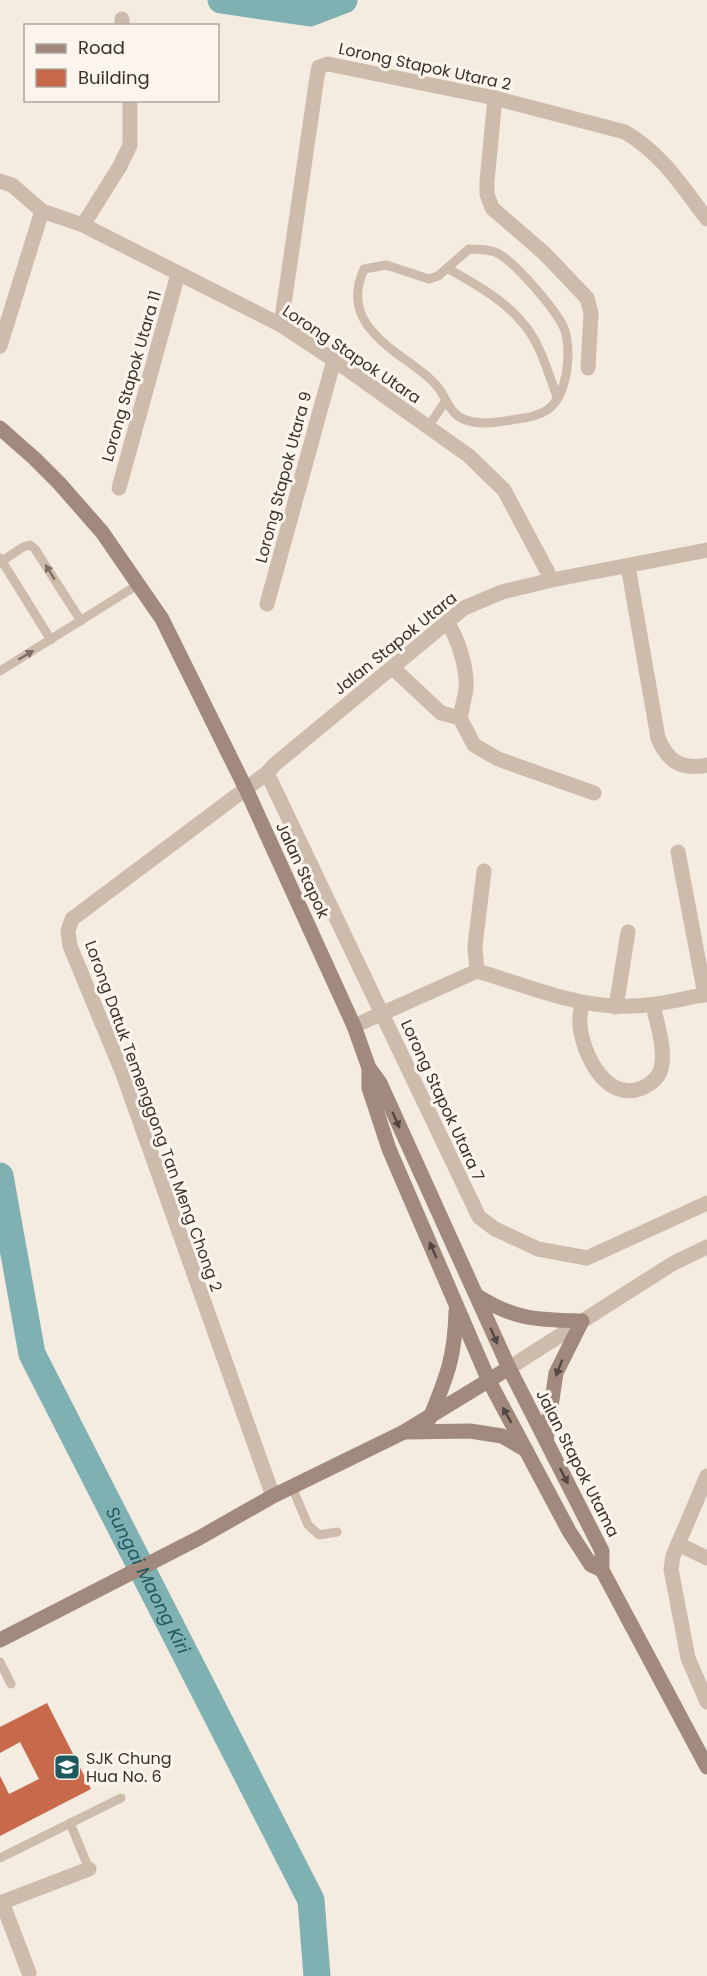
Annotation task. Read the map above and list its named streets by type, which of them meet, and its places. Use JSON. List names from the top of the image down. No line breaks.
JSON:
{"streets":{"main road":["Jalan Stapok","Jalan Stapok Utama"],"street":["Lorong Stapok Utara 2","Lorong Stapok Utara","Lorong Stapok Utara 11","Lorong Stapok Utara 9","Jalan Stapok Utara","Lorong Stapok Utara 7","Lorong Datuk Temenggong Tan Meng Chong 2"]},"crossings":[["Lorong Stapok Utara 2","Lorong Stapok Utara"],["Lorong Stapok Utara","Lorong Stapok Utara 11"],["Lorong Stapok Utara","Lorong Stapok Utara 9"],["Lorong Stapok Utara","Jalan Stapok Utara"],["Jalan Stapok Utara","Jalan Stapok"],["Jalan Stapok Utara","Lorong Stapok Utara 7"],["Jalan Stapok Utara","Lorong Datuk Temenggong Tan Meng Chong 2"],["Jalan Stapok","Lorong Datuk Temenggong Tan Meng Chong 2"],["Jalan Stapok","Jalan Stapok Utama"]],"water":["Sungai Maong Kiri"],"places":{"school or university":["SJK Chung Hua No. 6"]},"legend":["Road","Building"]}
